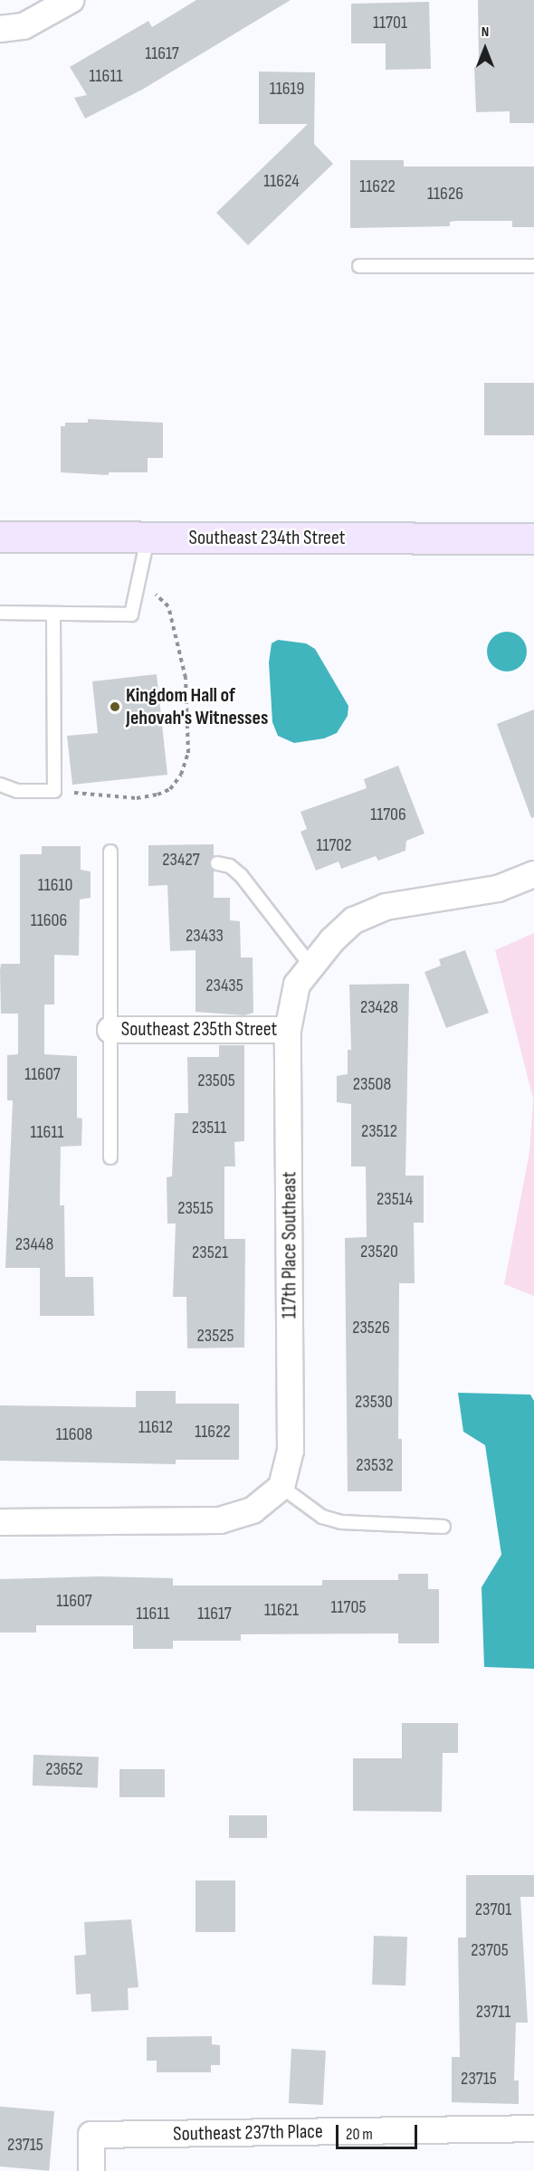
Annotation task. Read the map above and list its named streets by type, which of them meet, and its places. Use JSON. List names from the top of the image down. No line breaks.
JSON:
{"streets":{"street":["Southeast 234th Street","Southeast 235th Street","117th Place Southeast","Southeast 237th Place"]},"crossings":[["Southeast 235th Street","117th Place Southeast"]],"places":["Kingdom Hall of Jehovah's Witnesses"],"house_numbers":["11701","11617","11611","11619","11624","11622","11626","11706","11702","23427","11610","11606","23433","23435","23428","11607","23505","23508","23511","23512","11611","23514","23515","23448","23520","23521","23526","23525","23530","11612","11622","11608","23532","11607","11705","11621","11611","11617","23652","23701","23705","23711","23715","23715"],"scale_bar":"20 m","north":"top"}
